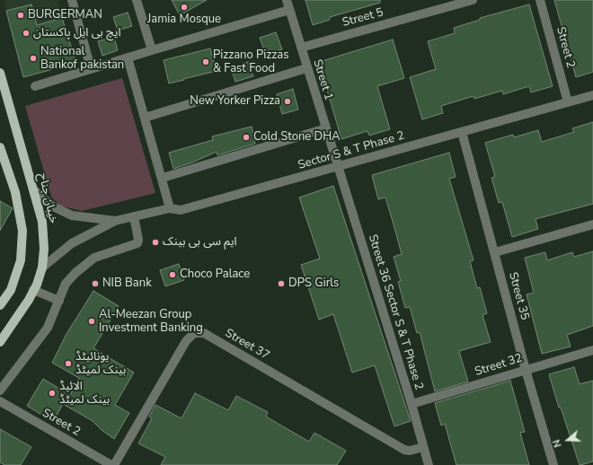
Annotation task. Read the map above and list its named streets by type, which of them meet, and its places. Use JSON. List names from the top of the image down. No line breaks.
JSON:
{"streets":{"main road":["خیبان جناح"],"street":["Street 5","Street 2","Street 1","Sector S & T Phase 2","Street 35","Street 36 Sector S & T Phase 2","Street 37","Street 32"]},"crossings":[["Street 5","Street 1"],["Street 2","Sector S & T Phase 2"],["Street 1","Sector S & T Phase 2"],["Street 1","Street 36 Sector S & T Phase 2"],["Sector S & T Phase 2","خیبان جناح"],["Sector S & T Phase 2","Street 35"],["Sector S & T Phase 2","Street 36 Sector S & T Phase 2"],["Street 35","Street 32"],["Street 36 Sector S & T Phase 2","Street 37"],["Street 36 Sector S & T Phase 2","Street 32"]],"places":["Jamia Mosque","BURGERMAN","ایچ بی ایل پاکستان","National Bankof pakistan","Pizzano Pizzas & Fast Food","New Yorker Pizza","Cold Stone DHA","ایم سی بی بینک","Choco Palace","NIB Bank","DPS Girls","Al-Meezan Group Investment Banking","یونائیٹڈ بینک لمیٹڈ","الائیڈ بینک لمیٹڈ"],"north":"left"}
